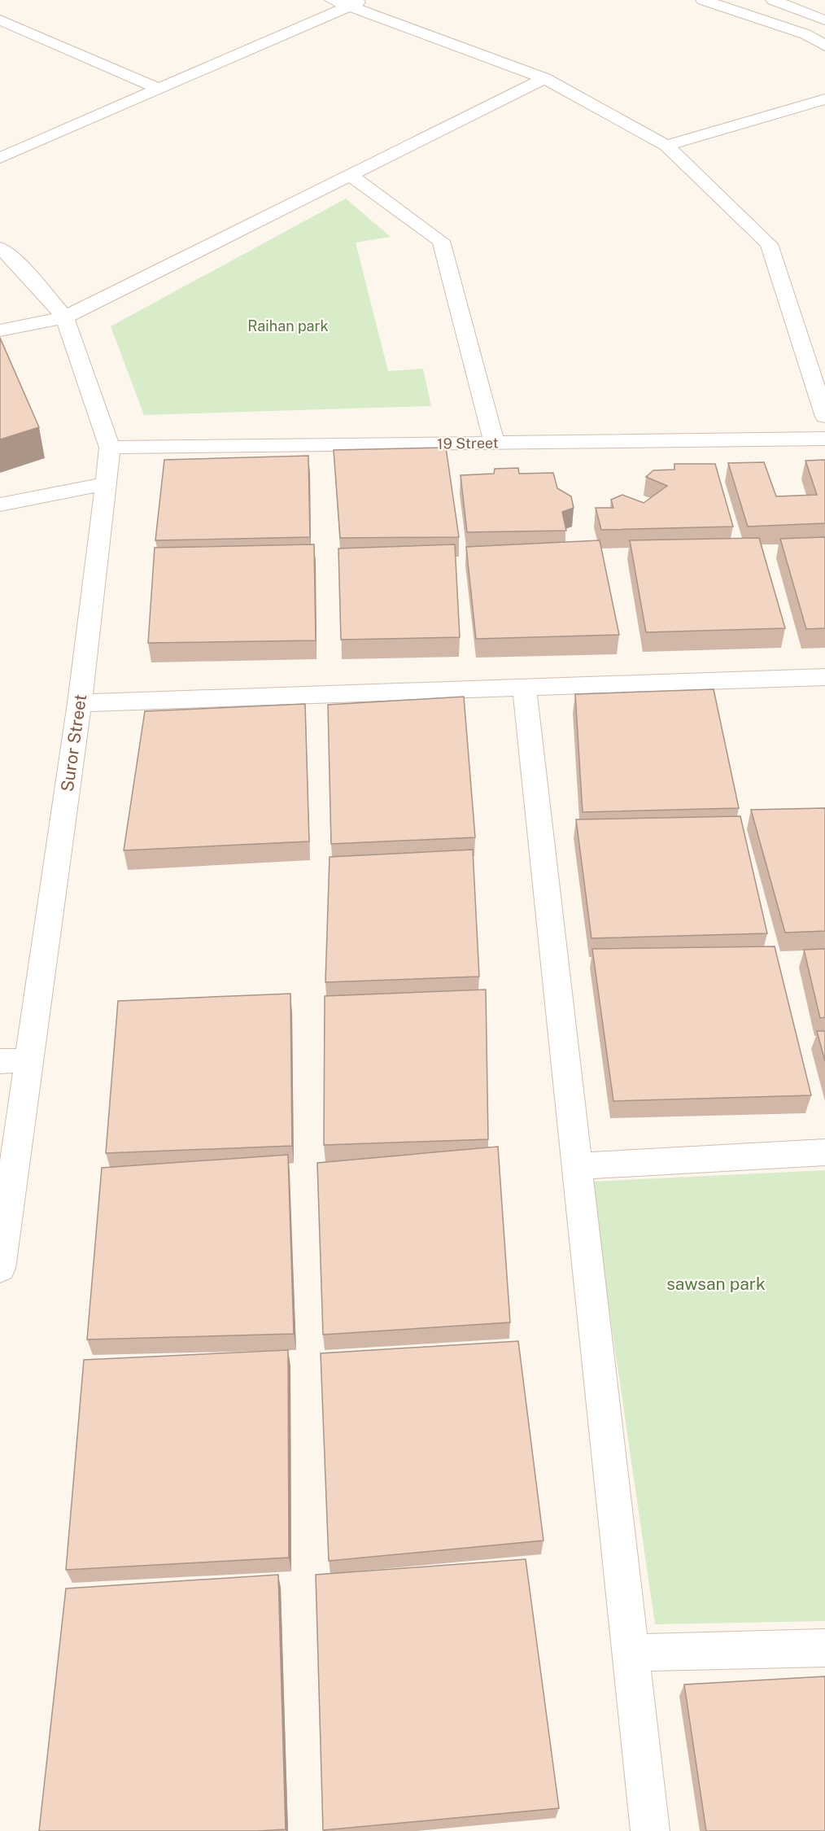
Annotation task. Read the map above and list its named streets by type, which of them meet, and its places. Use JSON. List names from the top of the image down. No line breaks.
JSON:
{"streets":{"street":["19 Street","Suror Street"]},"crossings":[["19 Street","Suror Street"]],"parks":["Raihan park","sawsan park"]}
